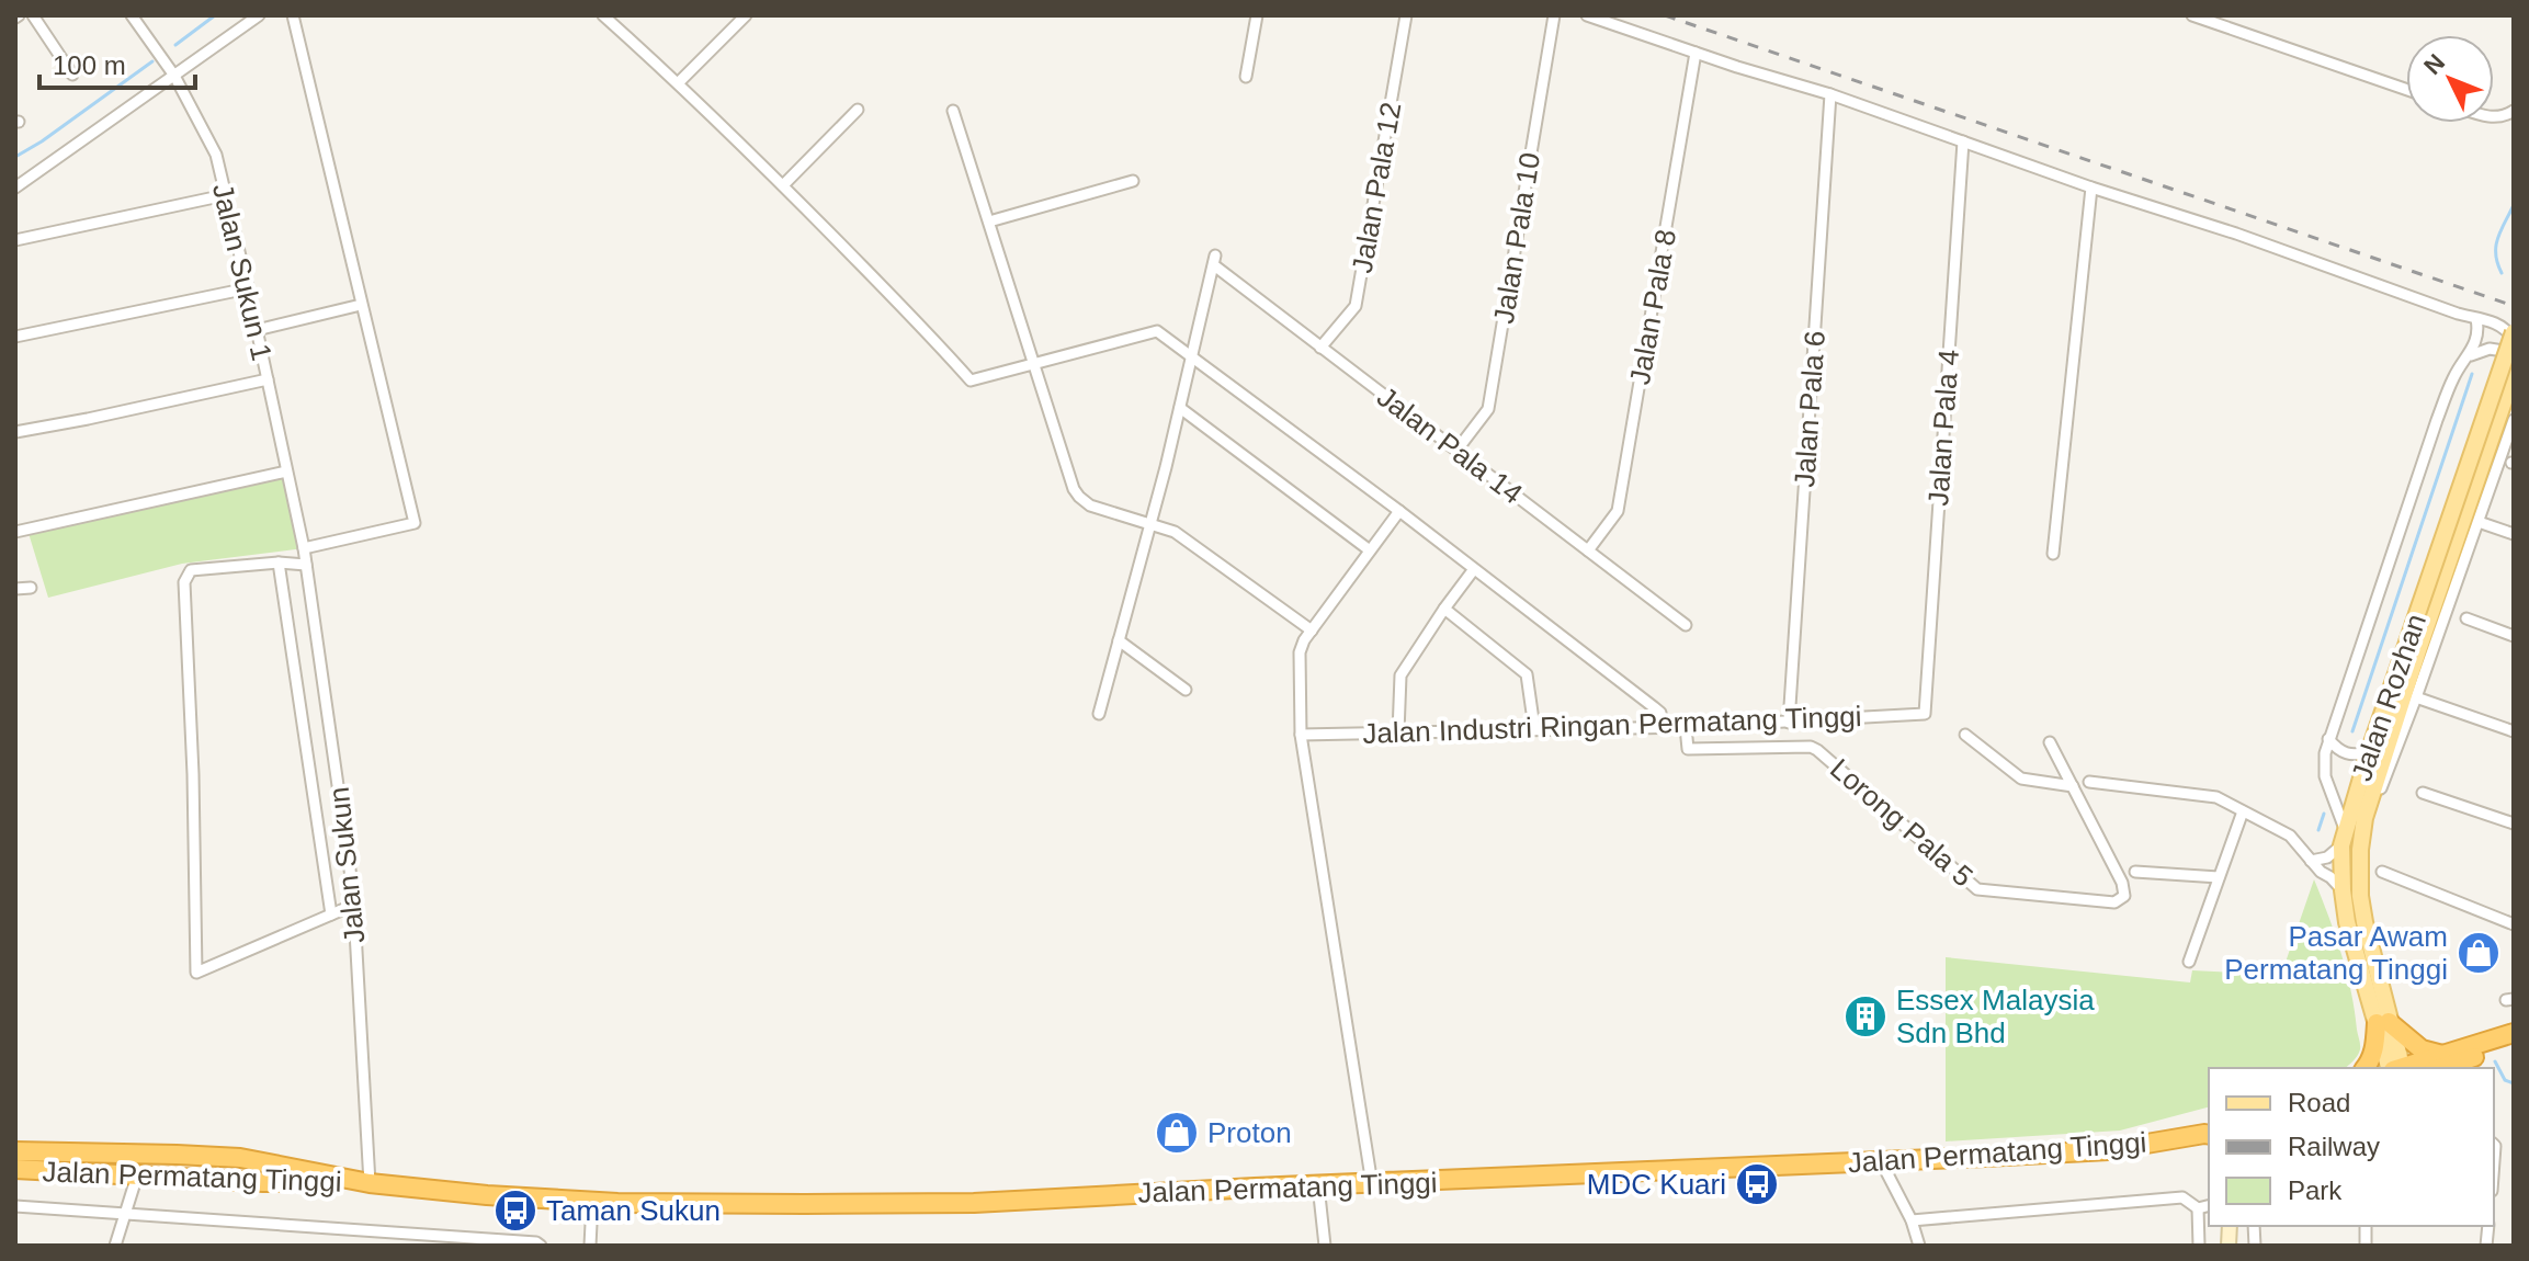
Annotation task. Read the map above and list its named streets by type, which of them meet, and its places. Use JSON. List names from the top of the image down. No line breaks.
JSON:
{"streets":{"highway":["Jalan Permatang Tinggi"],"main road":["Jalan Rozhan"],"street":["Jalan Pala 12","Jalan Pala 10","Jalan Sukun 1","Jalan Pala 8","Jalan Pala 6","Jalan Pala 4","Jalan Pala 14","Jalan Industri Ringan Permatang Tinggi","Lorong Pala 5","Jalan Sukun"]},"crossings":[["Jalan Pala 12","Jalan Pala 14"],["Jalan Pala 10","Jalan Pala 14"],["Jalan Sukun 1","Jalan Sukun"],["Jalan Pala 8","Jalan Pala 14"],["Jalan Pala 6","Jalan Industri Ringan Permatang Tinggi"],["Jalan Pala 4","Jalan Industri Ringan Permatang Tinggi"],["Jalan Industri Ringan Permatang Tinggi","Lorong Pala 5"],["Jalan Sukun","Jalan Permatang Tinggi"]],"places":{"shop":["Pasar Awam Permatang Tinggi","Proton"],"building":["Essex Malaysia Sdn Bhd"],"bus stop":["MDC Kuari","Taman Sukun"]},"legend":["Road","Railway","Park"],"scale_bar":"100 m","north":"top left"}
